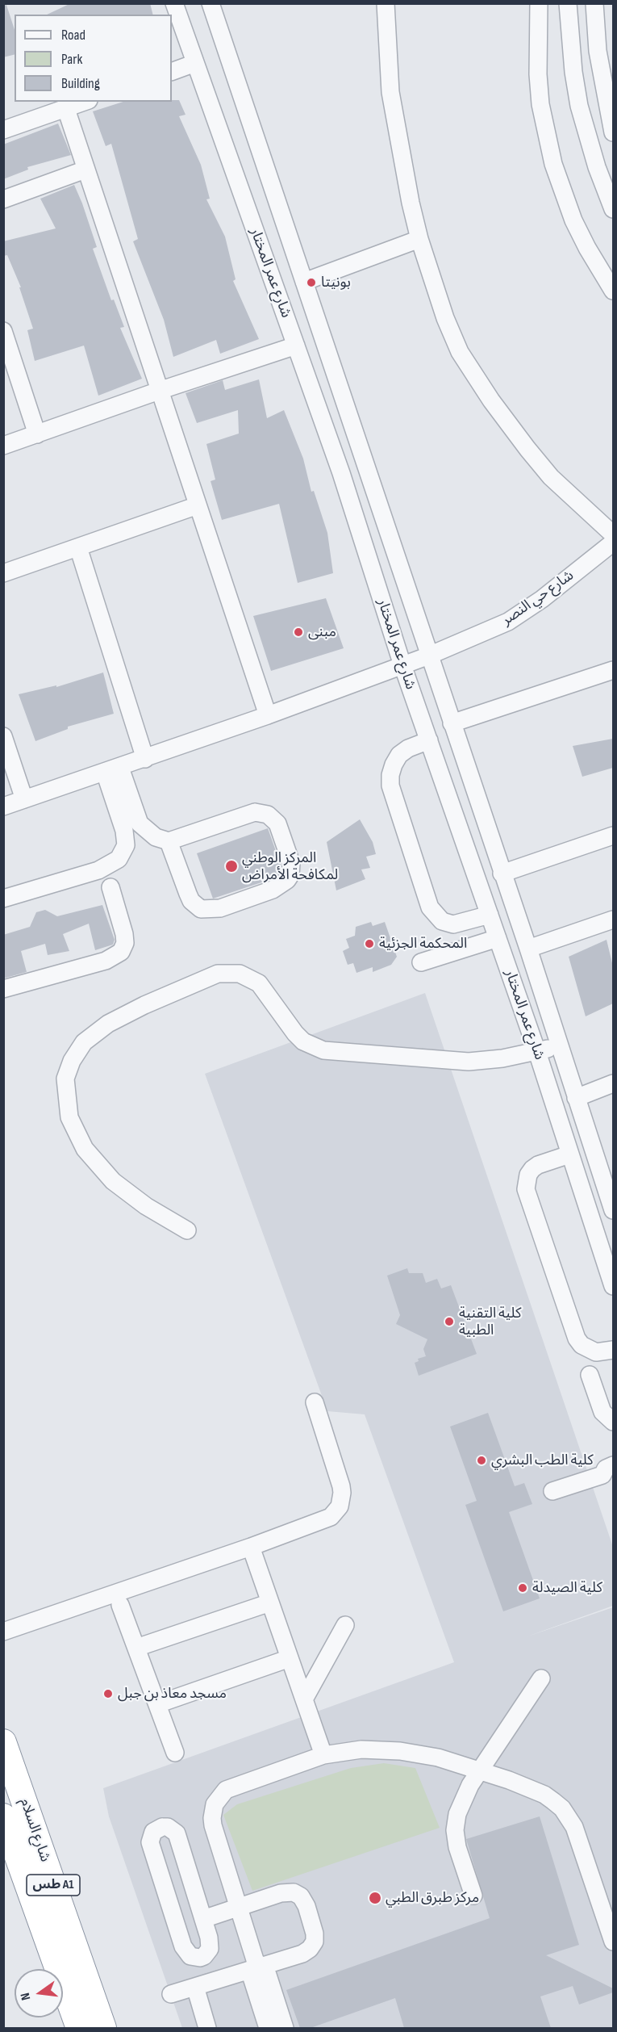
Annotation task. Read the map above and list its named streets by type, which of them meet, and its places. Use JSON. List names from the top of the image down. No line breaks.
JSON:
{"streets":{"highway":["شارع السلام","طس A1"],"street":["شارع عمر المختار","شارع حي النصر"]},"crossings":[["شارع عمر المختار","شارع حي النصر"]],"places":["بونيتا","مبنى","المركز الوطني لمكافحة الأمراض","المحكمة الجزئية","كلية التقنية الطبية","كلية الطب البشري","كلية الصيدلة","مسجد معاذ بن جبل","مركز طبرق الطبي"],"legend":["Road","Park","Building"],"north":"left"}
